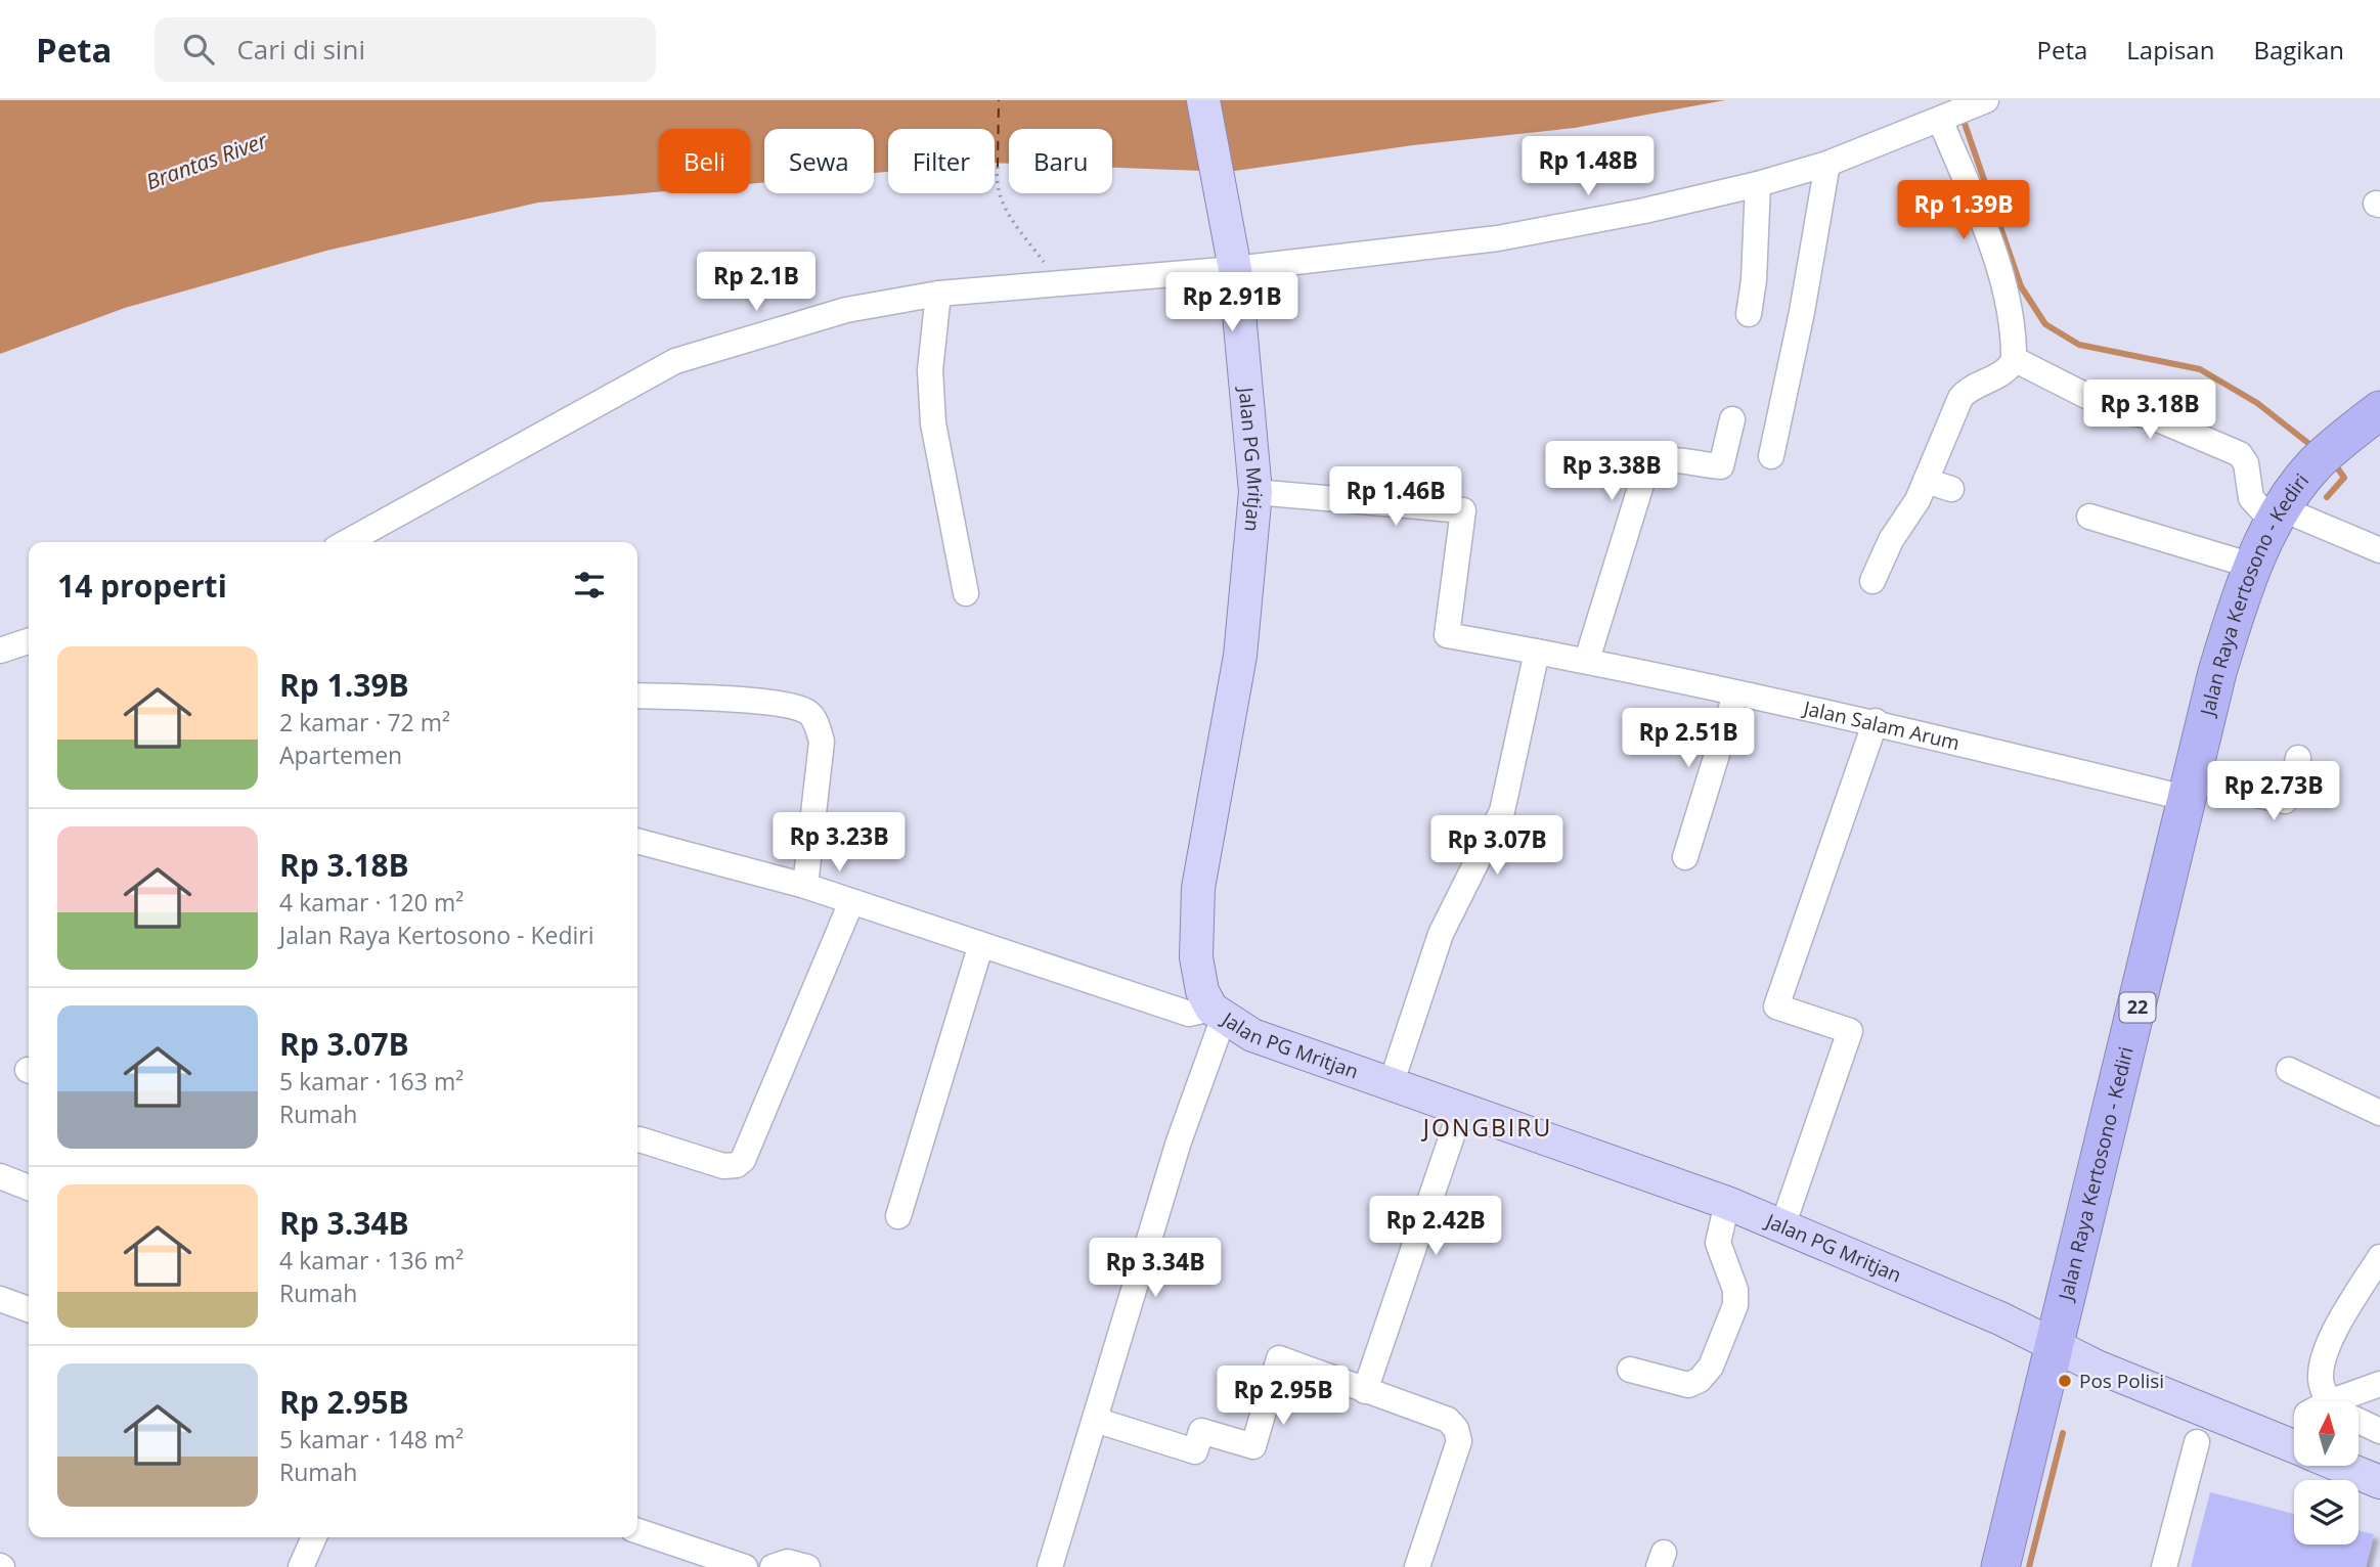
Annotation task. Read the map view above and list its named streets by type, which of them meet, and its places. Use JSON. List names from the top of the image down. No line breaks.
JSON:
{"streets":{"highway":["Jalan Raya Kertosono - Kediri","22"],"main road":["Jalan PG Mritjan"],"street":["Jalan Salam Arum"]},"crossings":[["Jalan PG Mritjan","Jalan Raya Kertosono - Kediri"],["Jalan PG Mritjan","Jalan Salam Arum"],["Jalan Raya Kertosono - Kediri","Jalan Salam Arum"]],"districts":["JONGBIRU"],"water":["Brantas River"],"places":["Pos Polisi"],"north":"top","page":{"header":"Peta","search":"Cari di sini","nav":["Peta","Lapisan","Bagikan"],"chip":["Beli","Sewa","Filter","Baru"],"price":["Rp 1.48B","Rp 1.39B","Rp 2.1B","Rp 2.91B","Rp 3.18B","Rp 3.38B","Rp 1.46B","Rp 2.51B","Rp 2.73B","Rp 3.23B","Rp 3.07B","Rp 2.42B","Rp 3.34B","Rp 2.95B"],"heading":"14 properti","list":[{"name":"Rp 1.39B","note":"2 kamar · 72 m² · Apartemen"},{"name":"Rp 3.18B","note":"4 kamar · 120 m² · Jalan Raya Kertosono - Kediri"},{"name":"Rp 3.07B","note":"5 kamar · 163 m² · Rumah"},{"name":"Rp 3.34B","note":"4 kamar · 136 m² · Rumah"},{"name":"Rp 2.95B","note":"5 kamar · 148 m² · Rumah"}]}}
